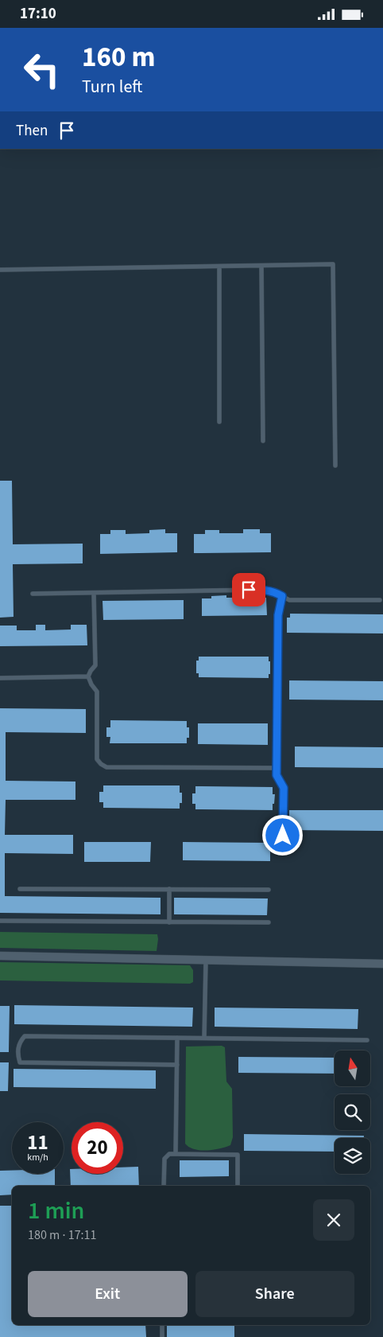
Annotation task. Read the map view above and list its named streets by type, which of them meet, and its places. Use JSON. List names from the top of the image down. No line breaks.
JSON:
{"north":"top","page":{"status":"17:10","turn":["160 m","Turn left"],"then":"Then","speed":"11 km/h","limit":"20","heading":["1 min","180 m · 17:11"],"buttons":["Exit","Share"]}}
